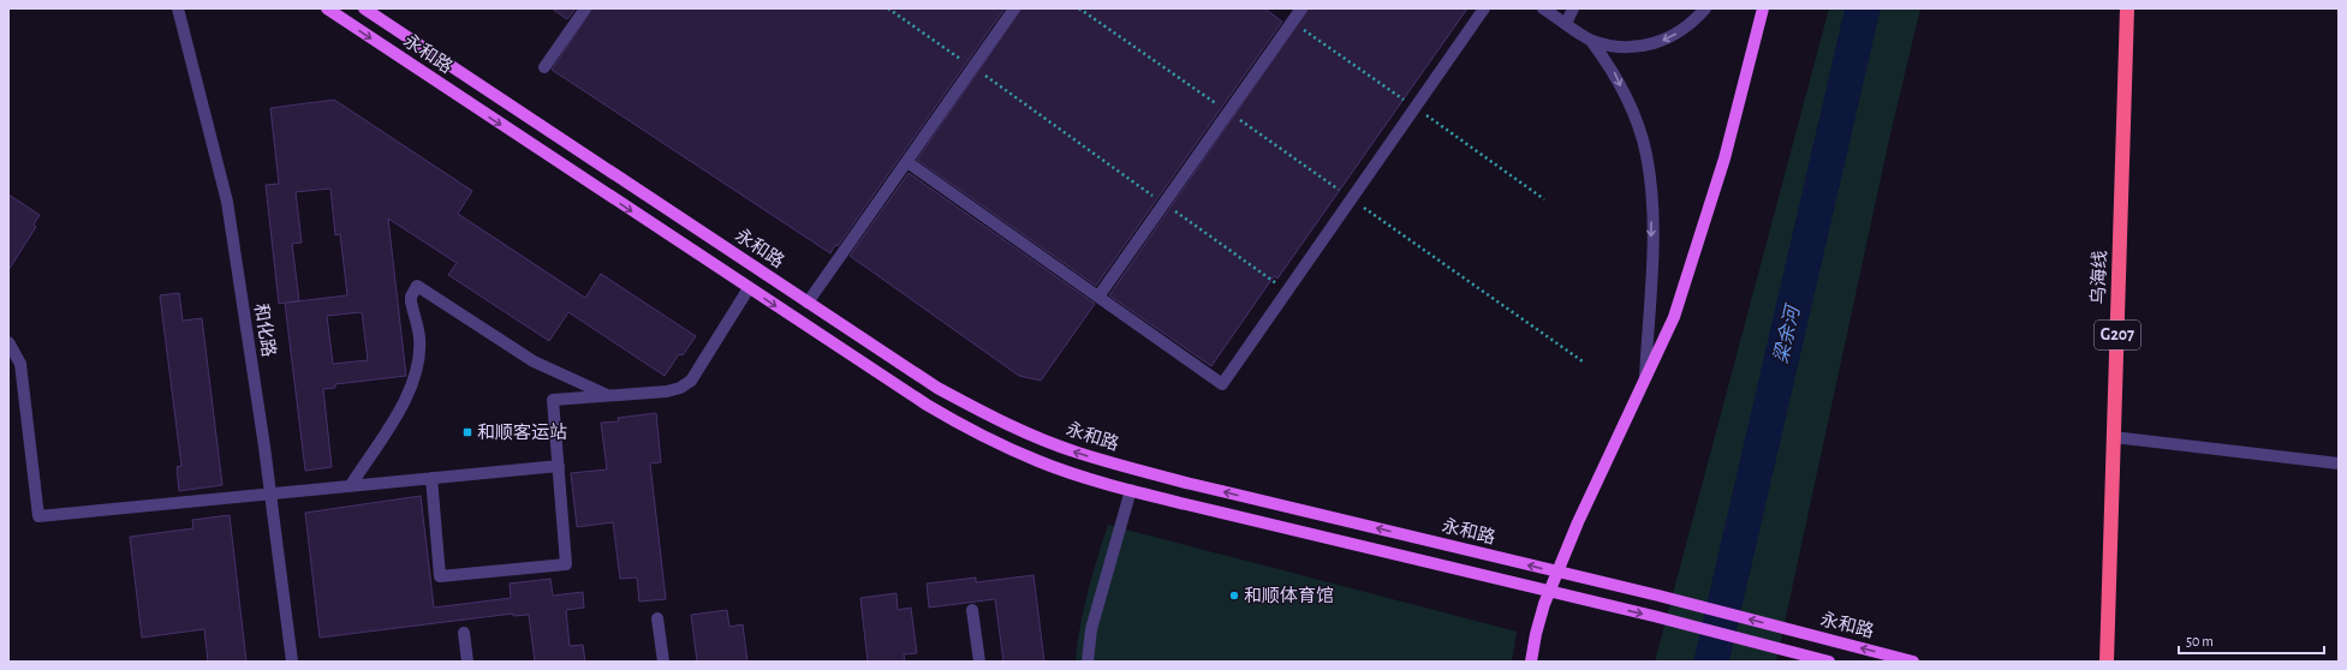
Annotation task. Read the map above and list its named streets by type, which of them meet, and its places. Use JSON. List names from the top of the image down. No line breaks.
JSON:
{"streets":{"highway":["乌海线","G207"],"main road":["永和路"],"street":["和化路"]},"water":["梁余河"],"places":{"transit":["和顺客运站"],"other":["和顺体育馆"]},"scale_bar":"50 m"}
